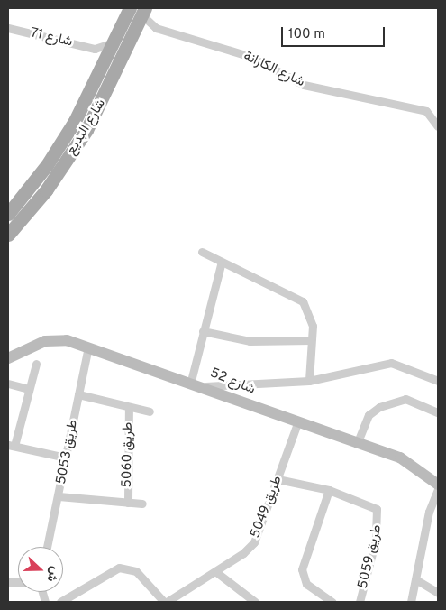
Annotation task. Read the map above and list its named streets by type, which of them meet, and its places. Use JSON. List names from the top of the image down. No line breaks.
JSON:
{"streets":{"main road":["شارع البديع"],"street":["شارع 71","شارع الكارانة","شارع 52","طريق 5053","طريق 5060","طريق 5049","طريق 5059"]},"crossings":[["شارع الكارانة","شارع البديع"],["شارع 52","طريق 5053"],["شارع 52","طريق 5049"],["طريق 5053","طريق 5060"],["طريق 5049","طريق 5059"]],"scale_bar":"100 m","north":"right"}
